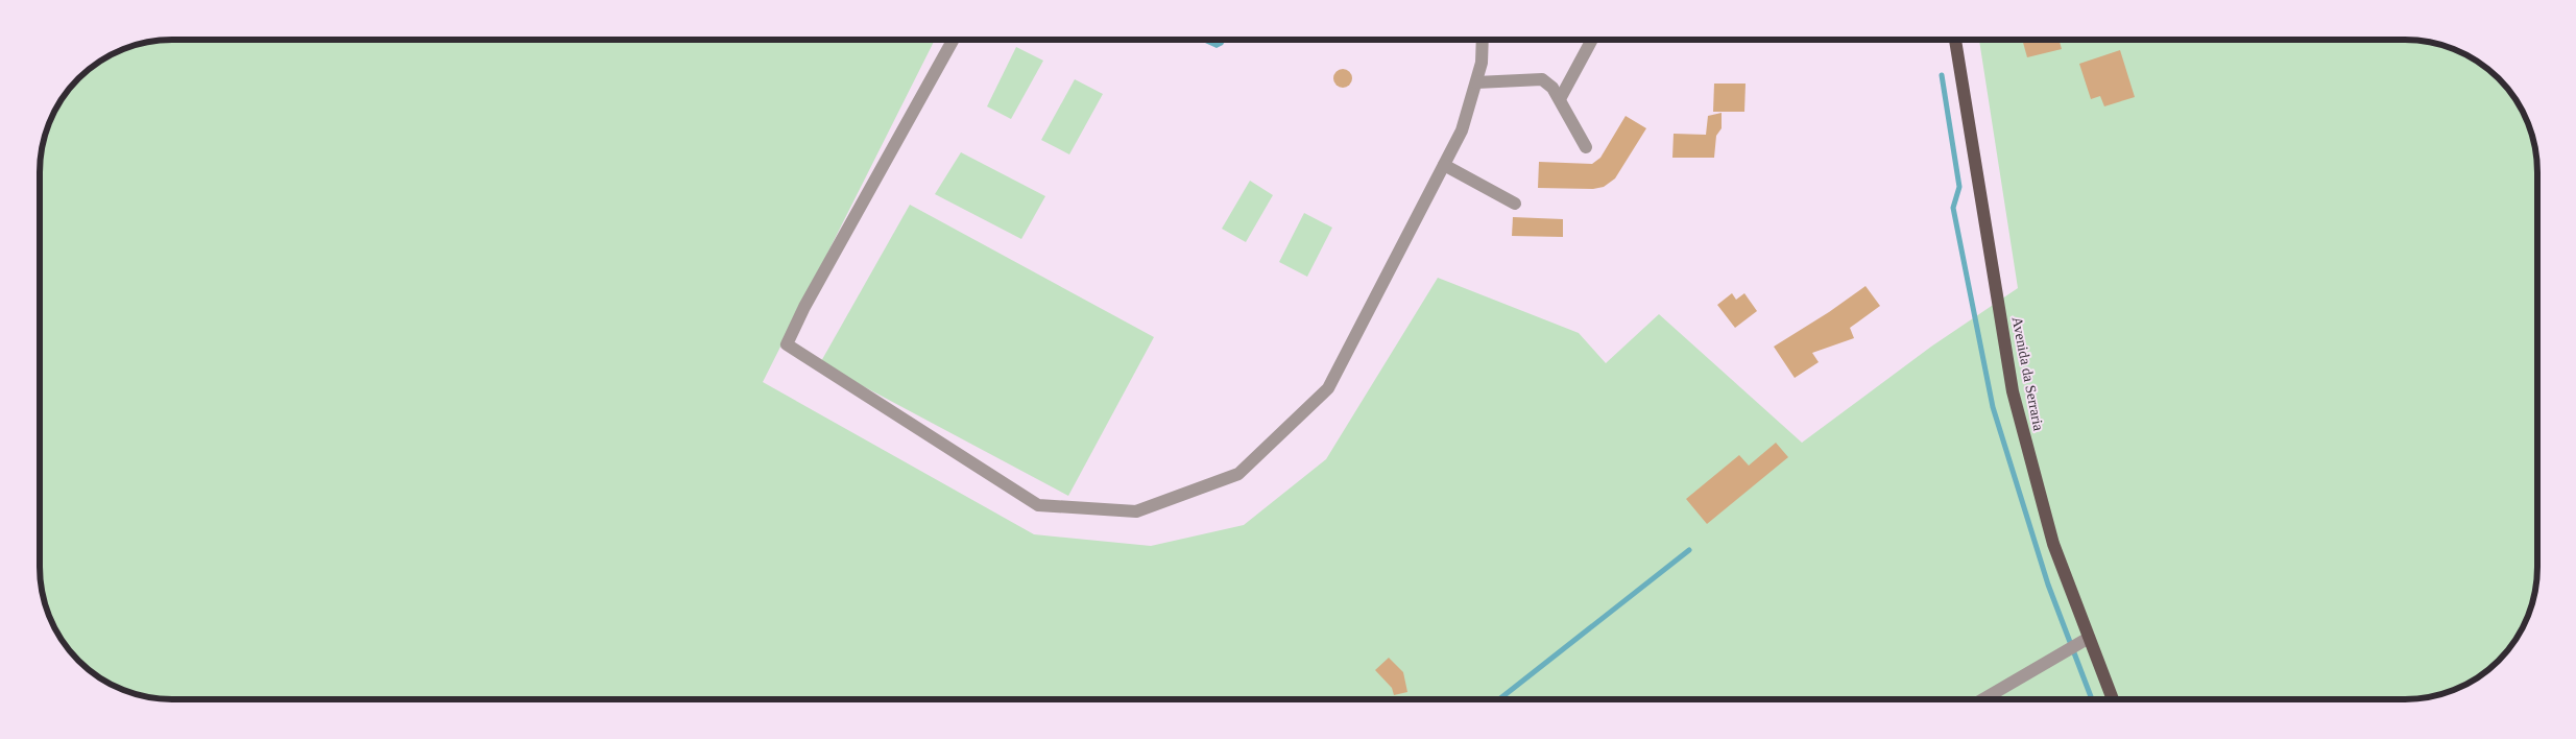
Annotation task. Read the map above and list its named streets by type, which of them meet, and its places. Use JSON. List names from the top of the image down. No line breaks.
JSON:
{"streets":{"main road":["Avenida da Serraria"]}}
